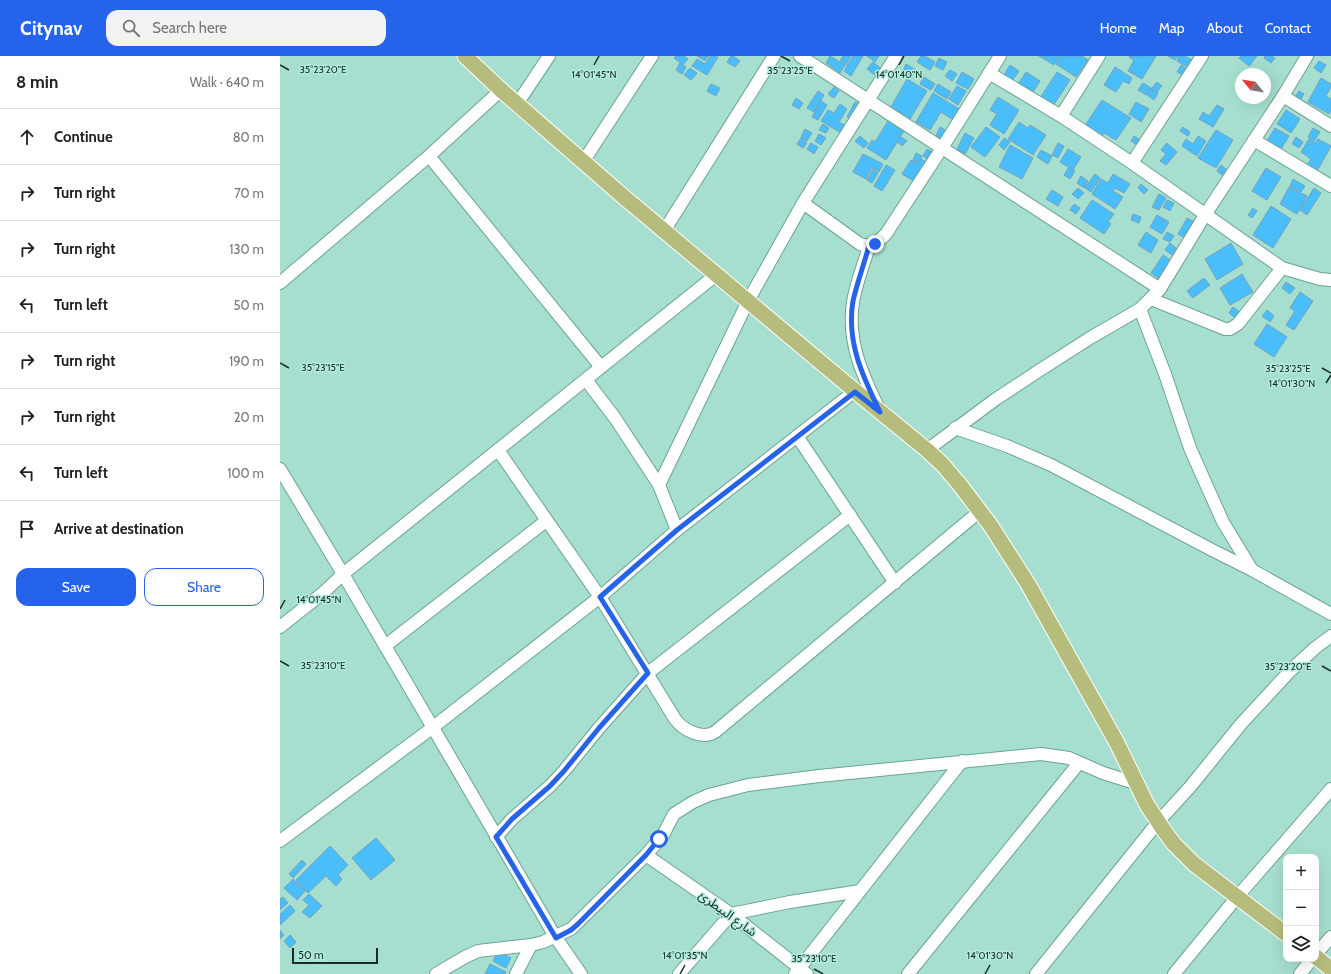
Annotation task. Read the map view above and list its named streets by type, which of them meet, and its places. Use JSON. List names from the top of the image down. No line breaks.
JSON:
{"streets":{"street":["شارع البيطرئ"]},"scale_bar":"50 m","north":"top left","page":{"header":"Citynav","search":"Search here","nav":["Home","Map","About","Contact"],"heading":["8 min","Walk · 640 m"],"list":[["Continue","80 m"],["Turn right","70 m"],["Turn right","130 m"],["Turn left","50 m"],["Turn right","190 m"],["Turn right","20 m"],["Turn left","100 m"],"Arrive at destination"],"buttons":["Save","Share"],"map_buttons":["+","−"],"scale":"50 m"},"coordinates":["35°23'20\"E","35°23'25\"E","14°01'40\"N","14°01'45\"N","35°23'15\"E","14°01'30\"N","35°23'10\"E","14°01'35\"N"]}
